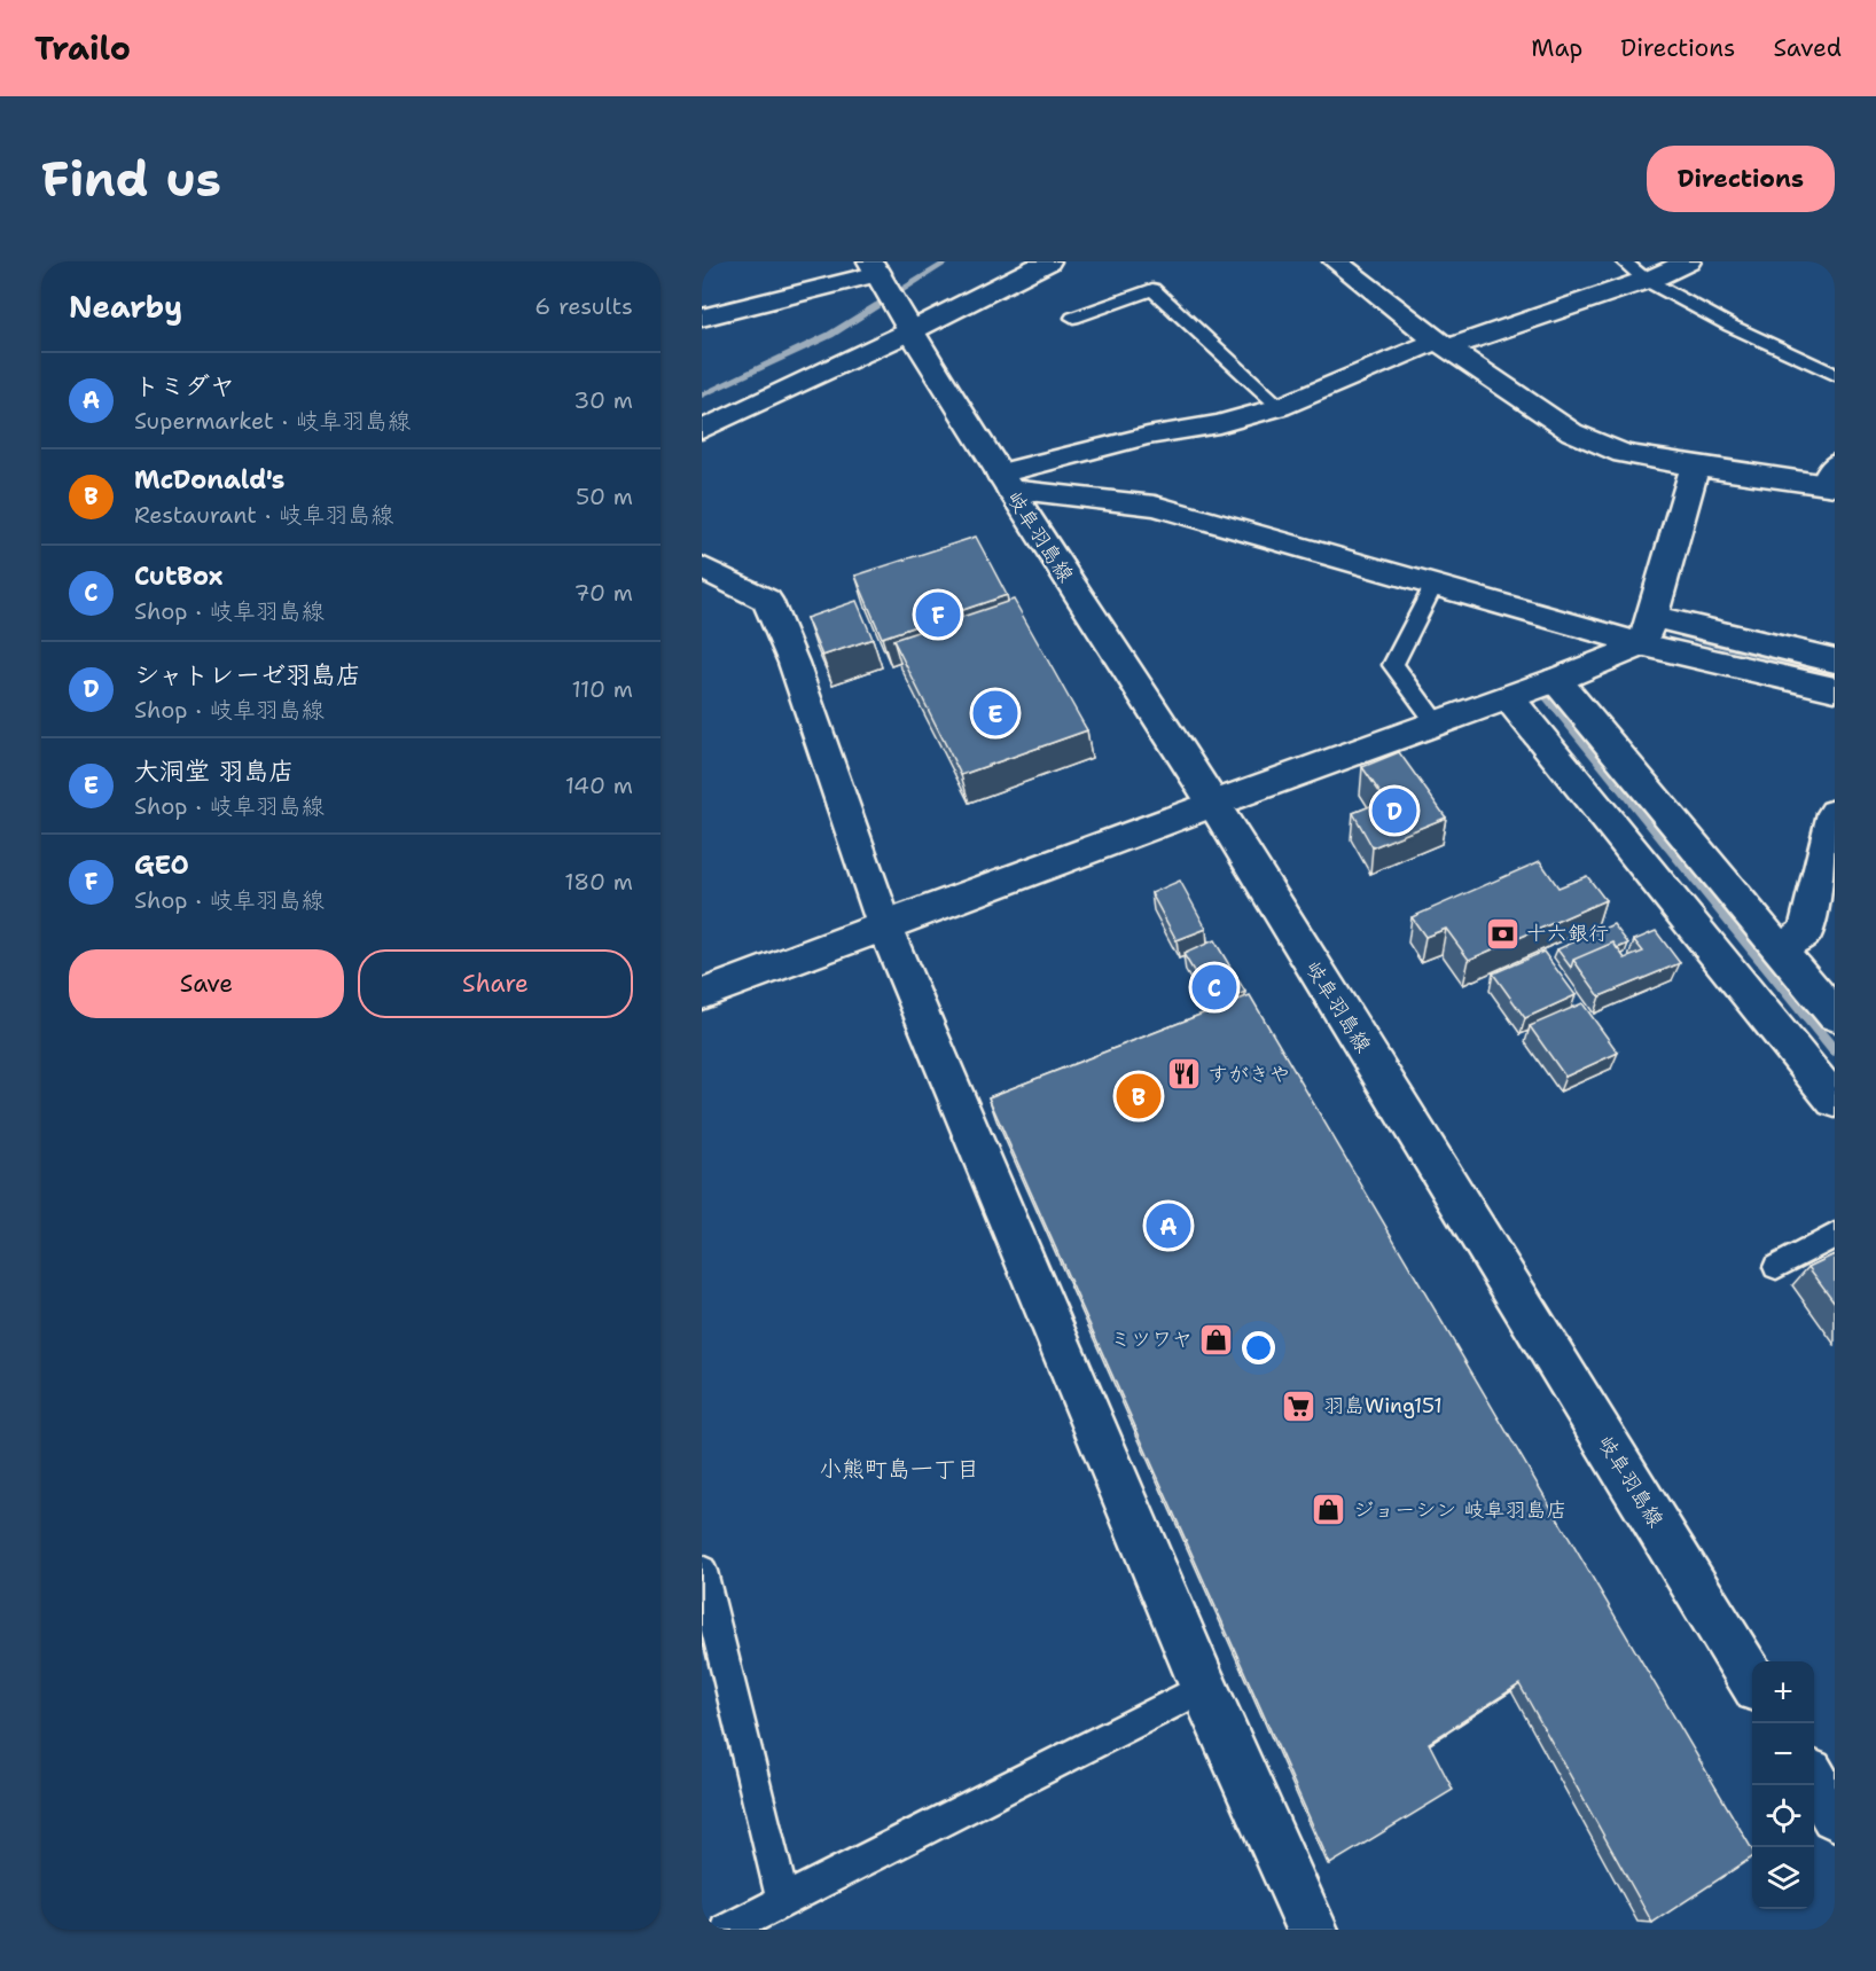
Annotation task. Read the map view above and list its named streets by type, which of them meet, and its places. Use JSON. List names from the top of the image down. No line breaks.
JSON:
{"streets":{"street":["岐阜羽島線"]},"districts":["小熊町島一丁目"],"places":{"bank":["十六銀行"],"restaurant":["すがきや"],"shop":["ミツワヤ","ジョーシン 岐阜羽島店"],"supermarket":["羽島Wing151"]},"page":{"header":"Trailo","nav":["Map","Directions","Saved"],"buttons":["Directions",["Save","Share"]],"title":"Find us","heading":["Nearby","6 results"],"list":[{"mark":"A","name":"トミダヤ","note":"Supermarket · 岐阜羽島線","value":"30 m"},{"mark":"B","name":"McDonald's","note":"Restaurant · 岐阜羽島線","value":"50 m"},{"mark":"C","name":"CutBox","note":"Shop · 岐阜羽島線","value":"70 m"},{"mark":"D","name":"シャトレーゼ羽島店","note":"Shop · 岐阜羽島線","value":"110 m"},{"mark":"E","name":"大洞堂 羽島店","note":"Shop · 岐阜羽島線","value":"140 m"},{"mark":"F","name":"GEO","note":"Shop · 岐阜羽島線","value":"180 m"}],"pins":["F","E","D","C","B","A"],"map_buttons":["+","−"]}}
